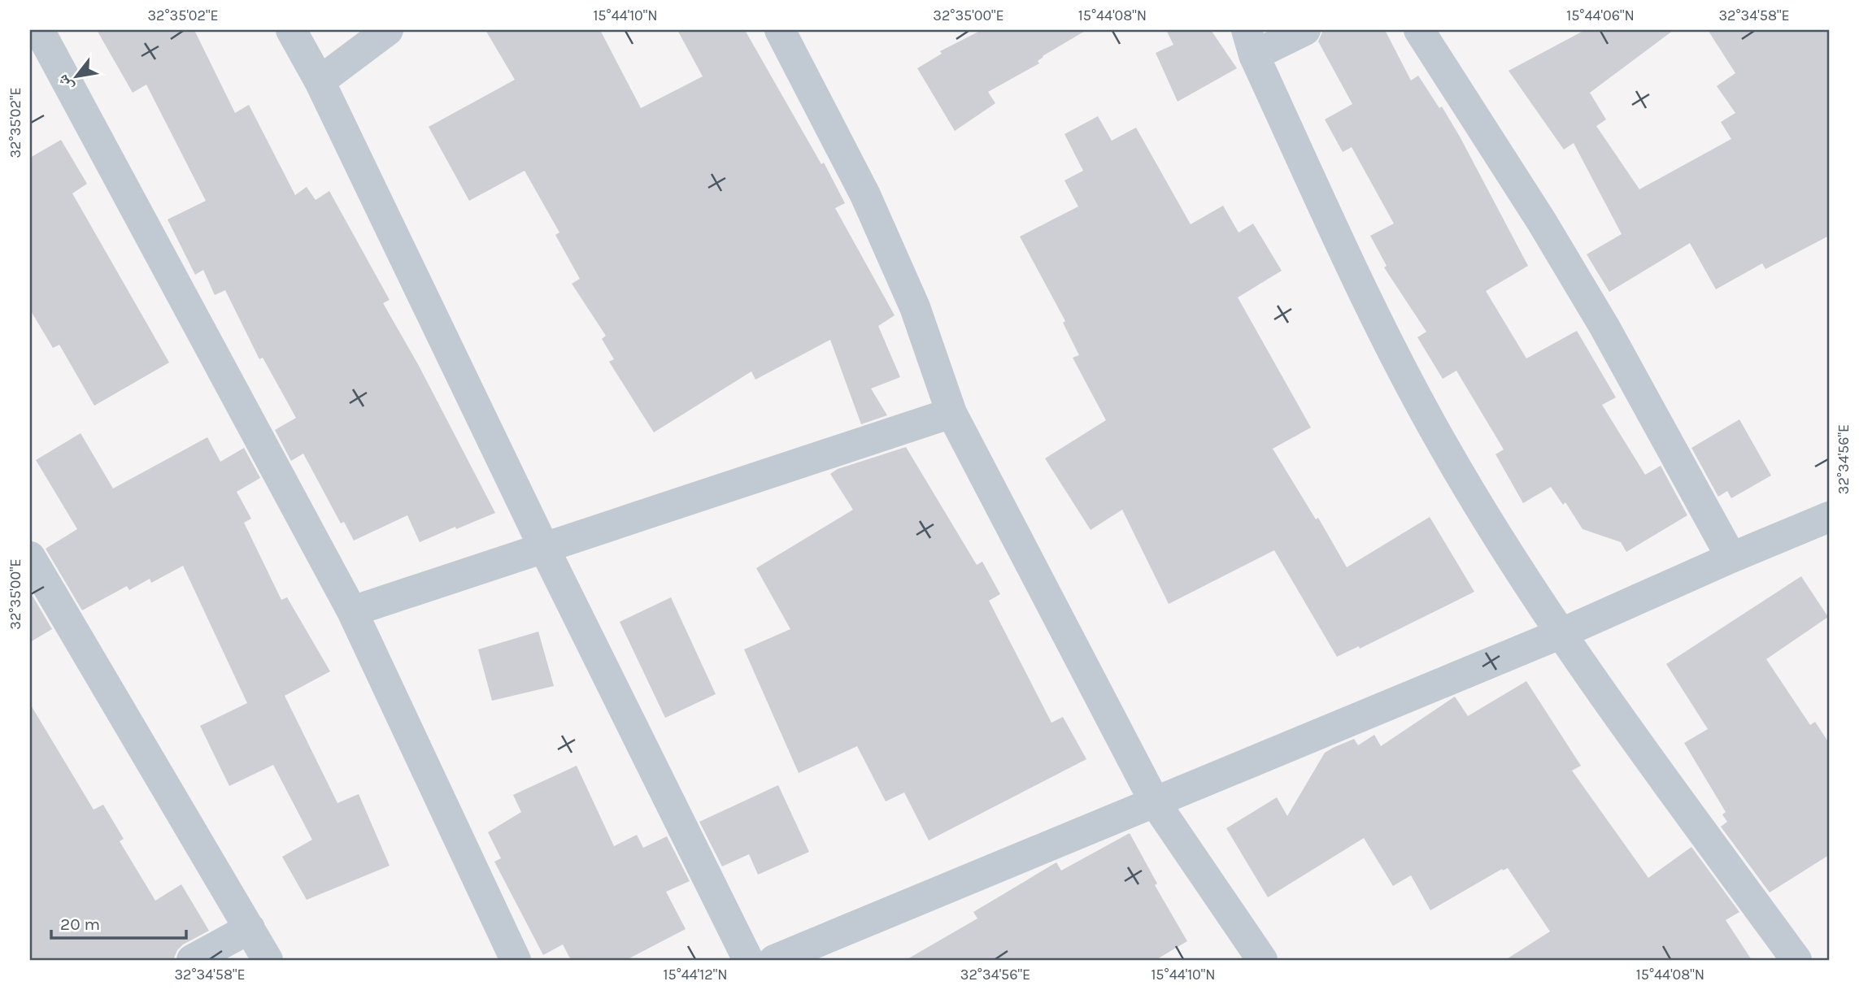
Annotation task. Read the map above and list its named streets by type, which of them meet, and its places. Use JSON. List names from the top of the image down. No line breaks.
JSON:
{"scale_bar":"20 m","north":"bottom left","coordinates":["32°35'02\"E","15°44'10\"N","32°35'00\"E","15°44'08\"N","15°44'06\"N","32°34'58\"E","32°34'56\"E","15°44'12\"N"]}
